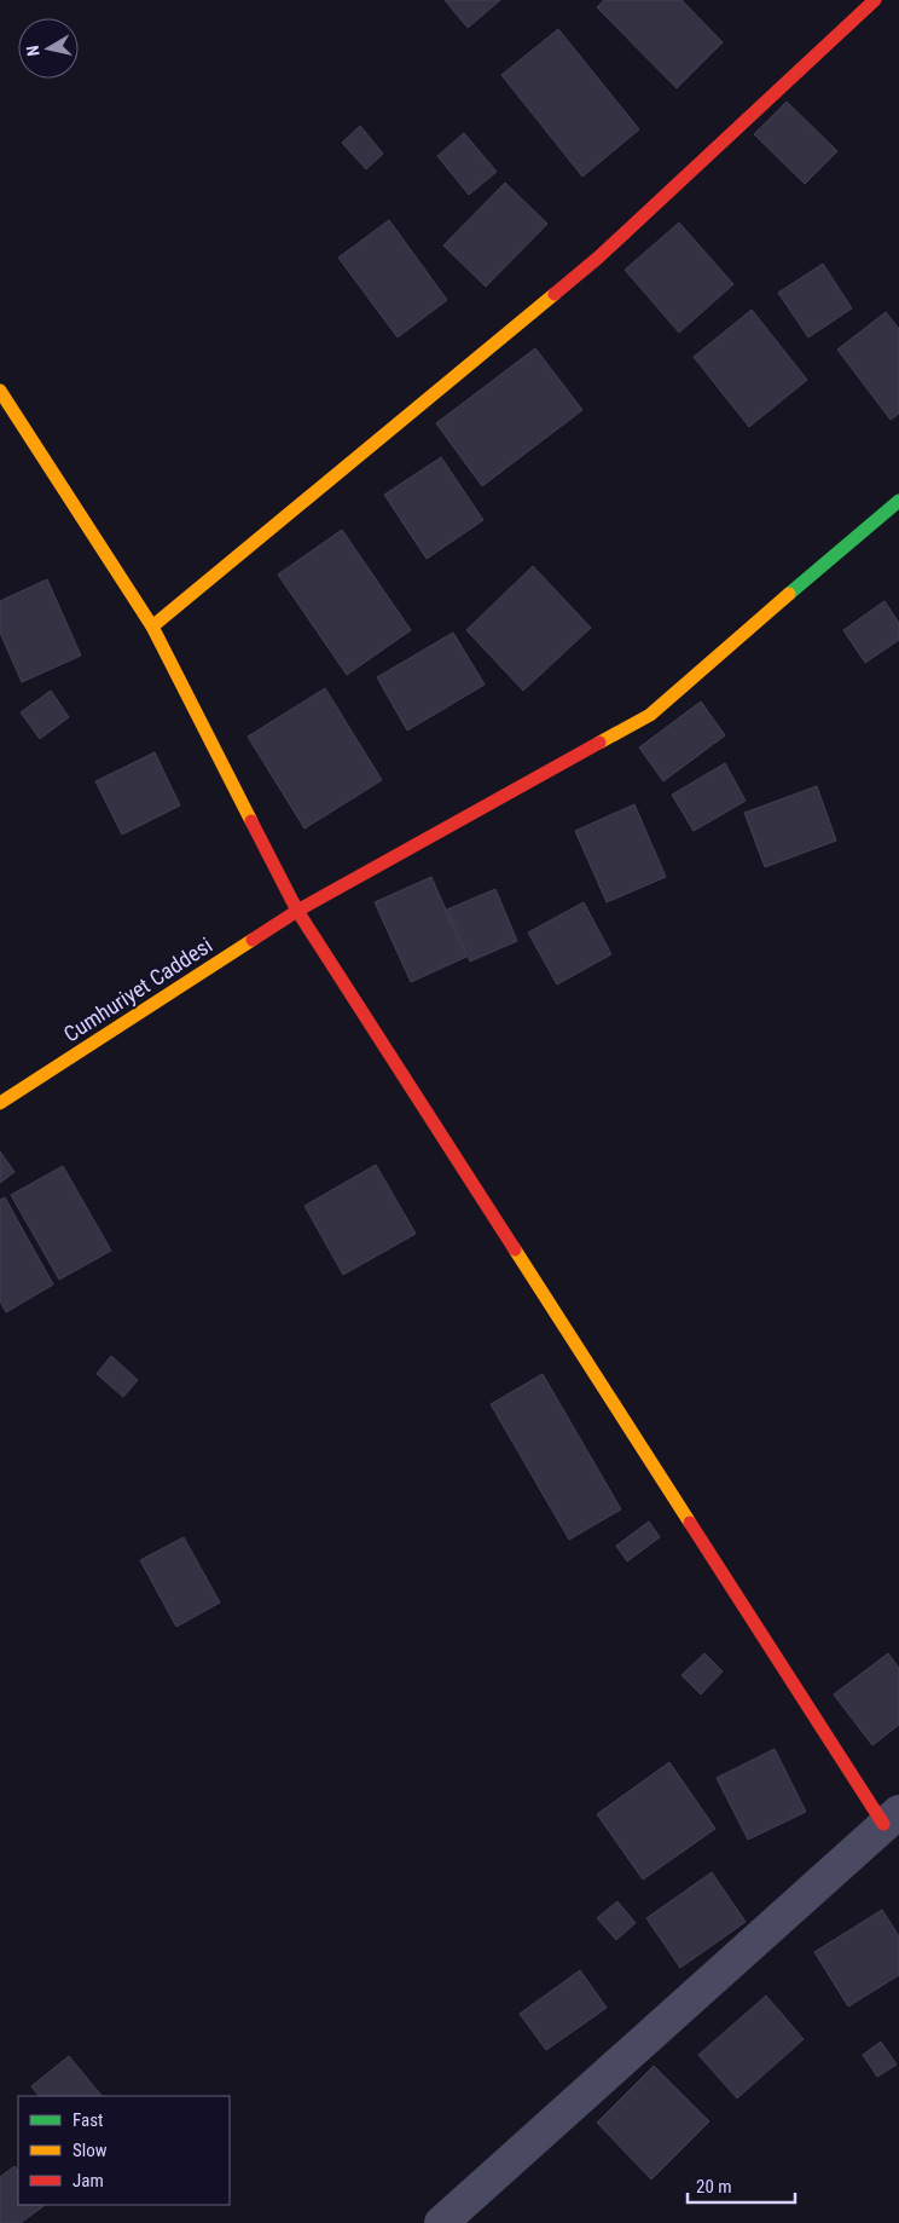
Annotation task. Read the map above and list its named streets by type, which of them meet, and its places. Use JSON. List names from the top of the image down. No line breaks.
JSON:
{"streets":{"street":["Cumhuriyet Caddesi"]},"legend":["Fast","Slow","Jam"],"scale_bar":"20 m","north":"left"}
